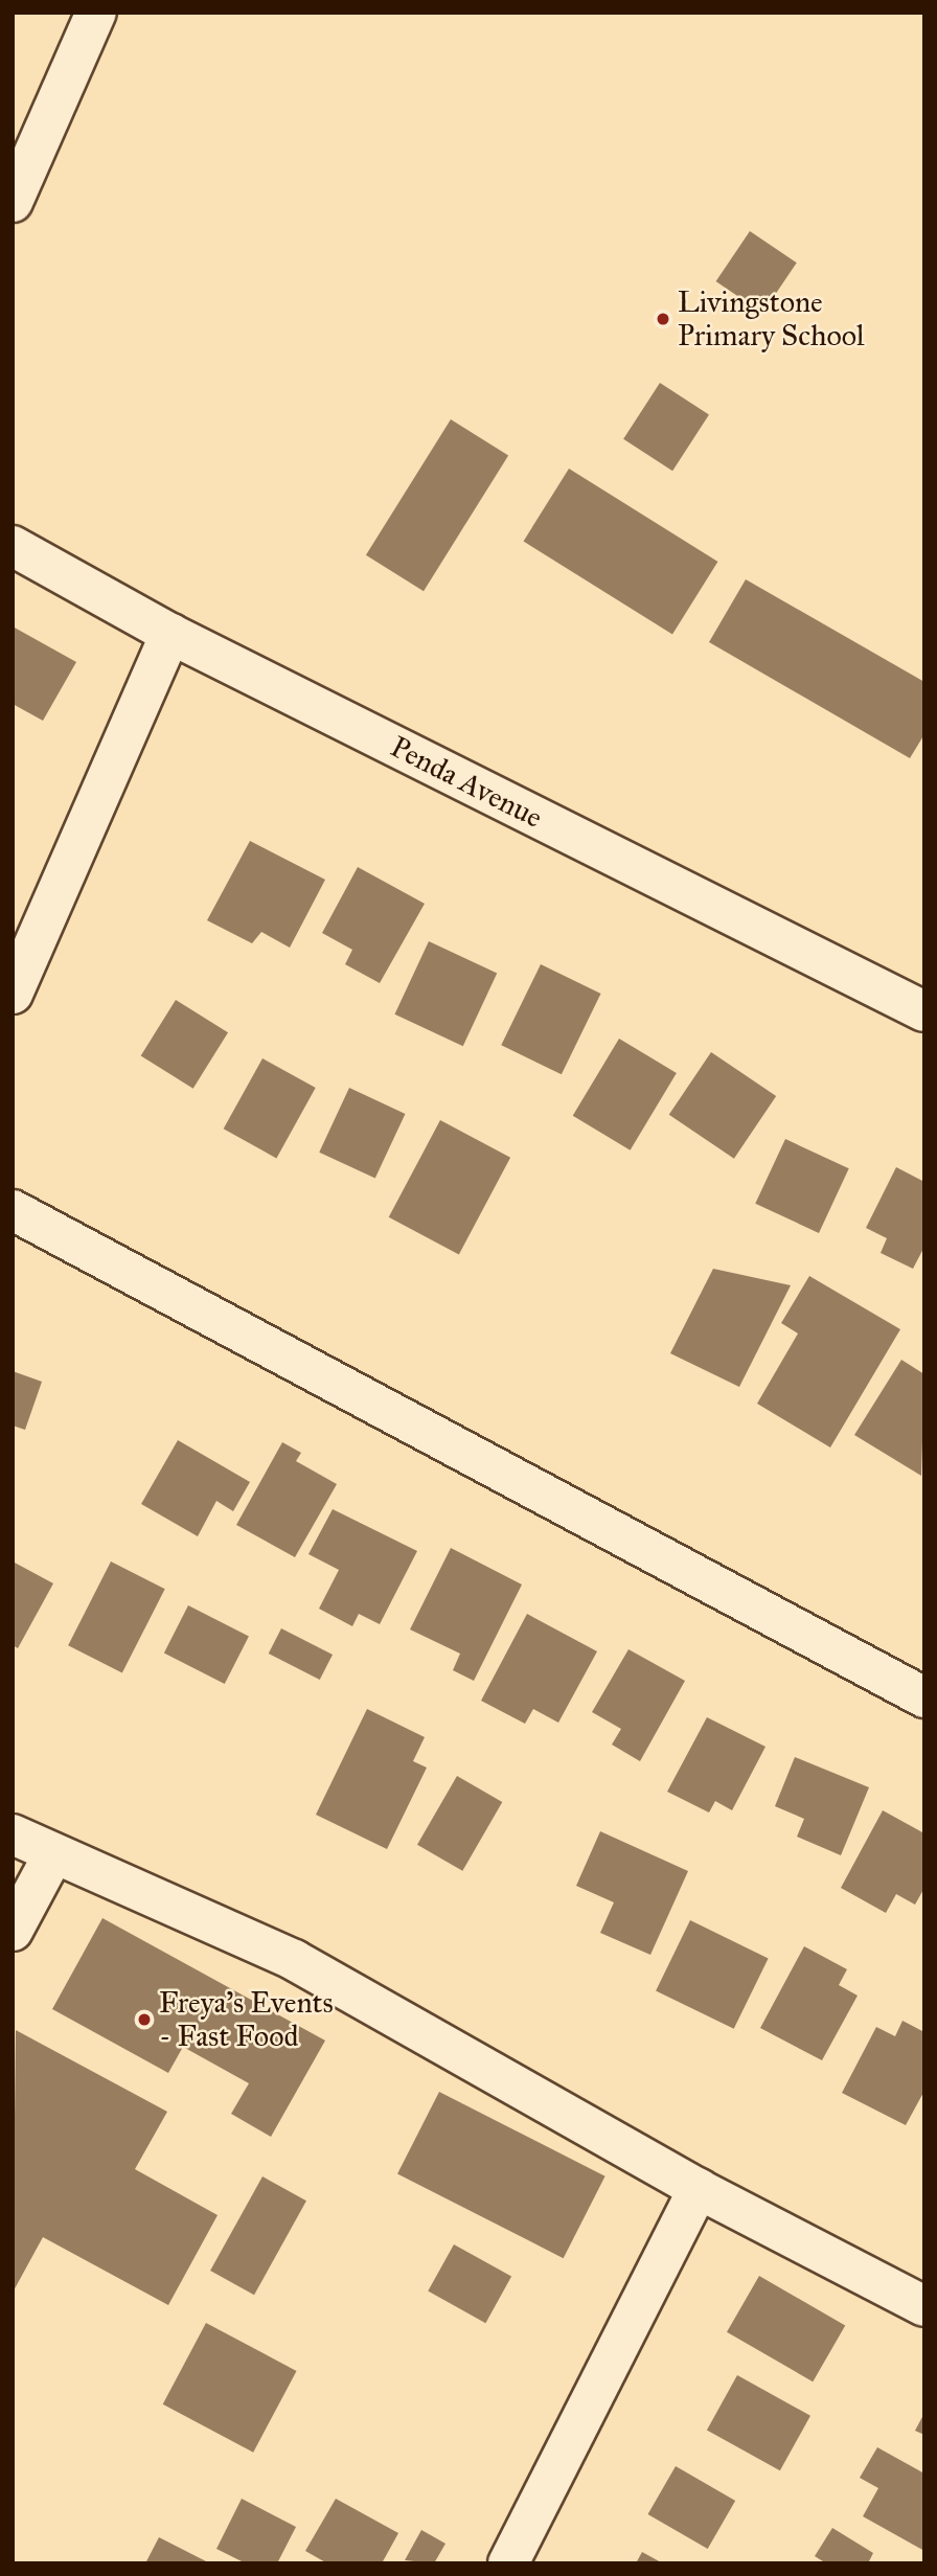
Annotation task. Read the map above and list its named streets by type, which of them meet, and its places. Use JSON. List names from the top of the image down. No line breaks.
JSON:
{"streets":{"street":["Penda Avenue"]},"places":["Livingstone Primary School","Freya's Events - Fast Food"]}
